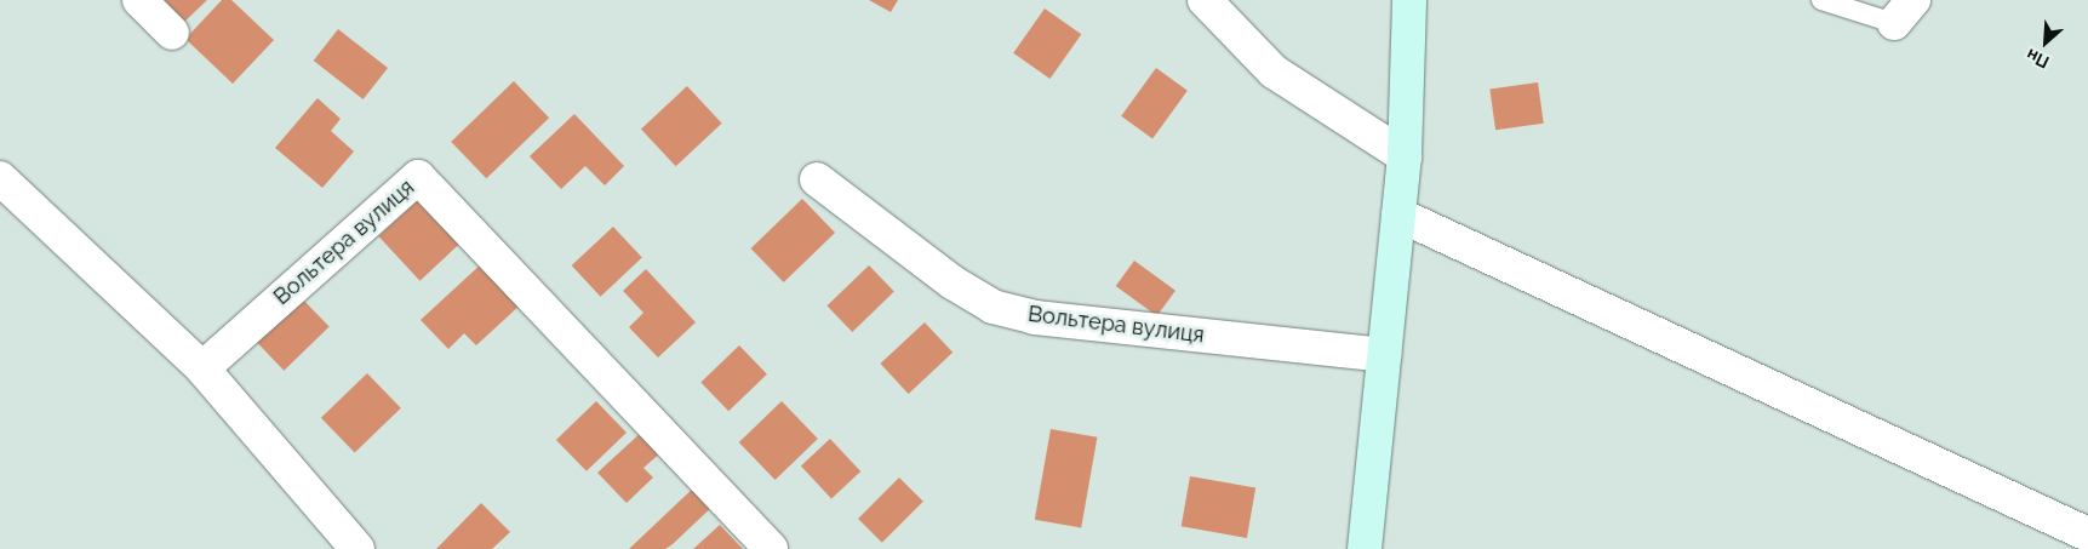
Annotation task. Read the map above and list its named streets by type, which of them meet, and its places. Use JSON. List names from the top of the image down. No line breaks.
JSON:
{"streets":{"street":["Вольтера вулиця"]},"north":"bottom left"}
